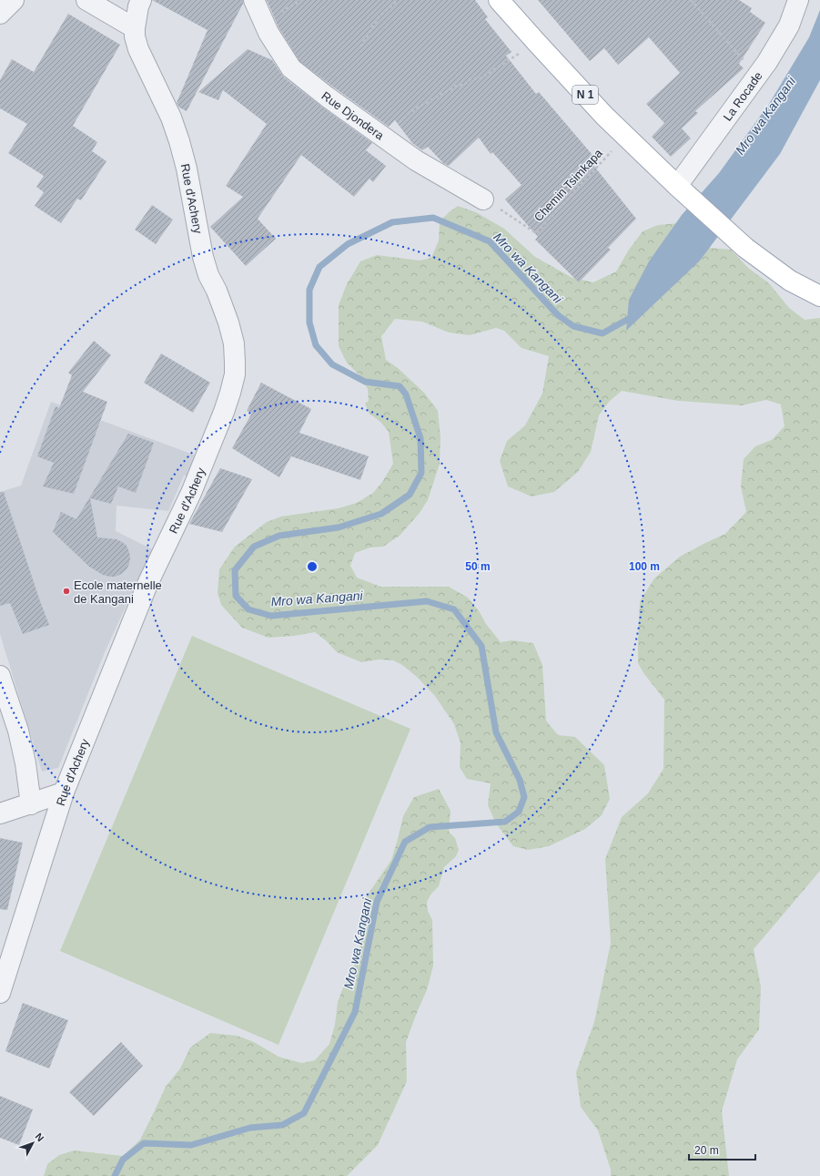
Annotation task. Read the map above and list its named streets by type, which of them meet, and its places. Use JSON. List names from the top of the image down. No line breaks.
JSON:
{"streets":{"main road":["N 1"],"street":["La Rocade","Rue Djondera","Rue d'Achery"],"path":["Chemin Tsimkapa"]},"crossings":[["N 1","La Rocade"],["N 1","Chemin Tsimkapa"],["Rue Djondera","Chemin Tsimkapa"]],"water":["Mro wa Kangani"],"places":["Ecole maternelle de Kangani"],"scale_bar":"20 m","north":"top right","rings":["50 m","100 m"]}
